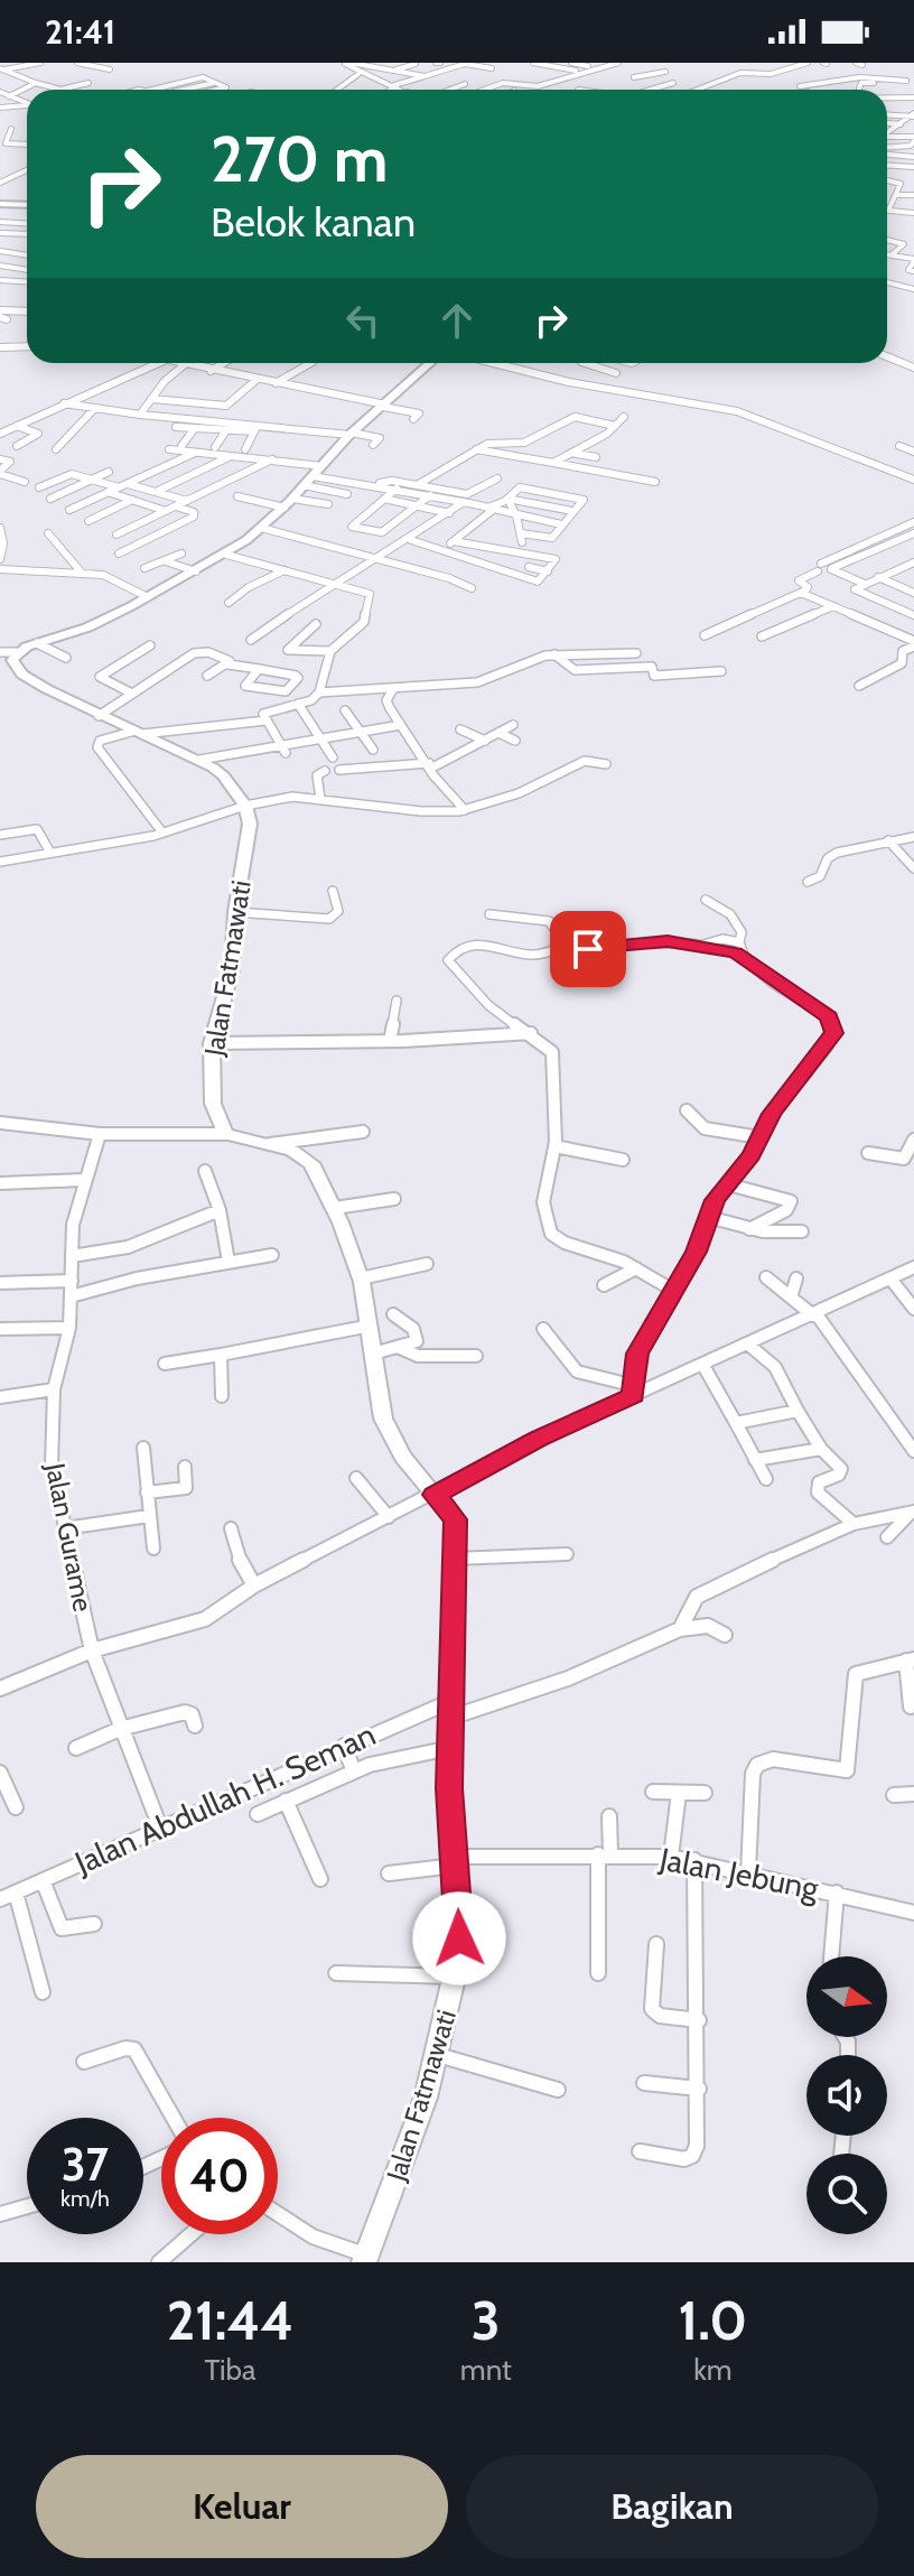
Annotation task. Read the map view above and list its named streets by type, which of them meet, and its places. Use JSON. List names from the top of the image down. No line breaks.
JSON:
{"streets":{"street":["Jalan Fatmawati","Jalan Gurame","Jalan Abdullah H. Seman","Jalan Jebung"]},"crossings":[["Jalan Fatmawati","Jalan Abdullah H. Seman"],["Jalan Fatmawati","Jalan Jebung"],["Jalan Gurame","Jalan Abdullah H. Seman"]],"north":"right","page":{"status":"21:41","turn":["270 m","Belok kanan"],"speed":"37 km/h","limit":"40","eta":["21:44","Tiba","3","mnt","1.0","km"],"buttons":["Keluar","Bagikan"]}}
